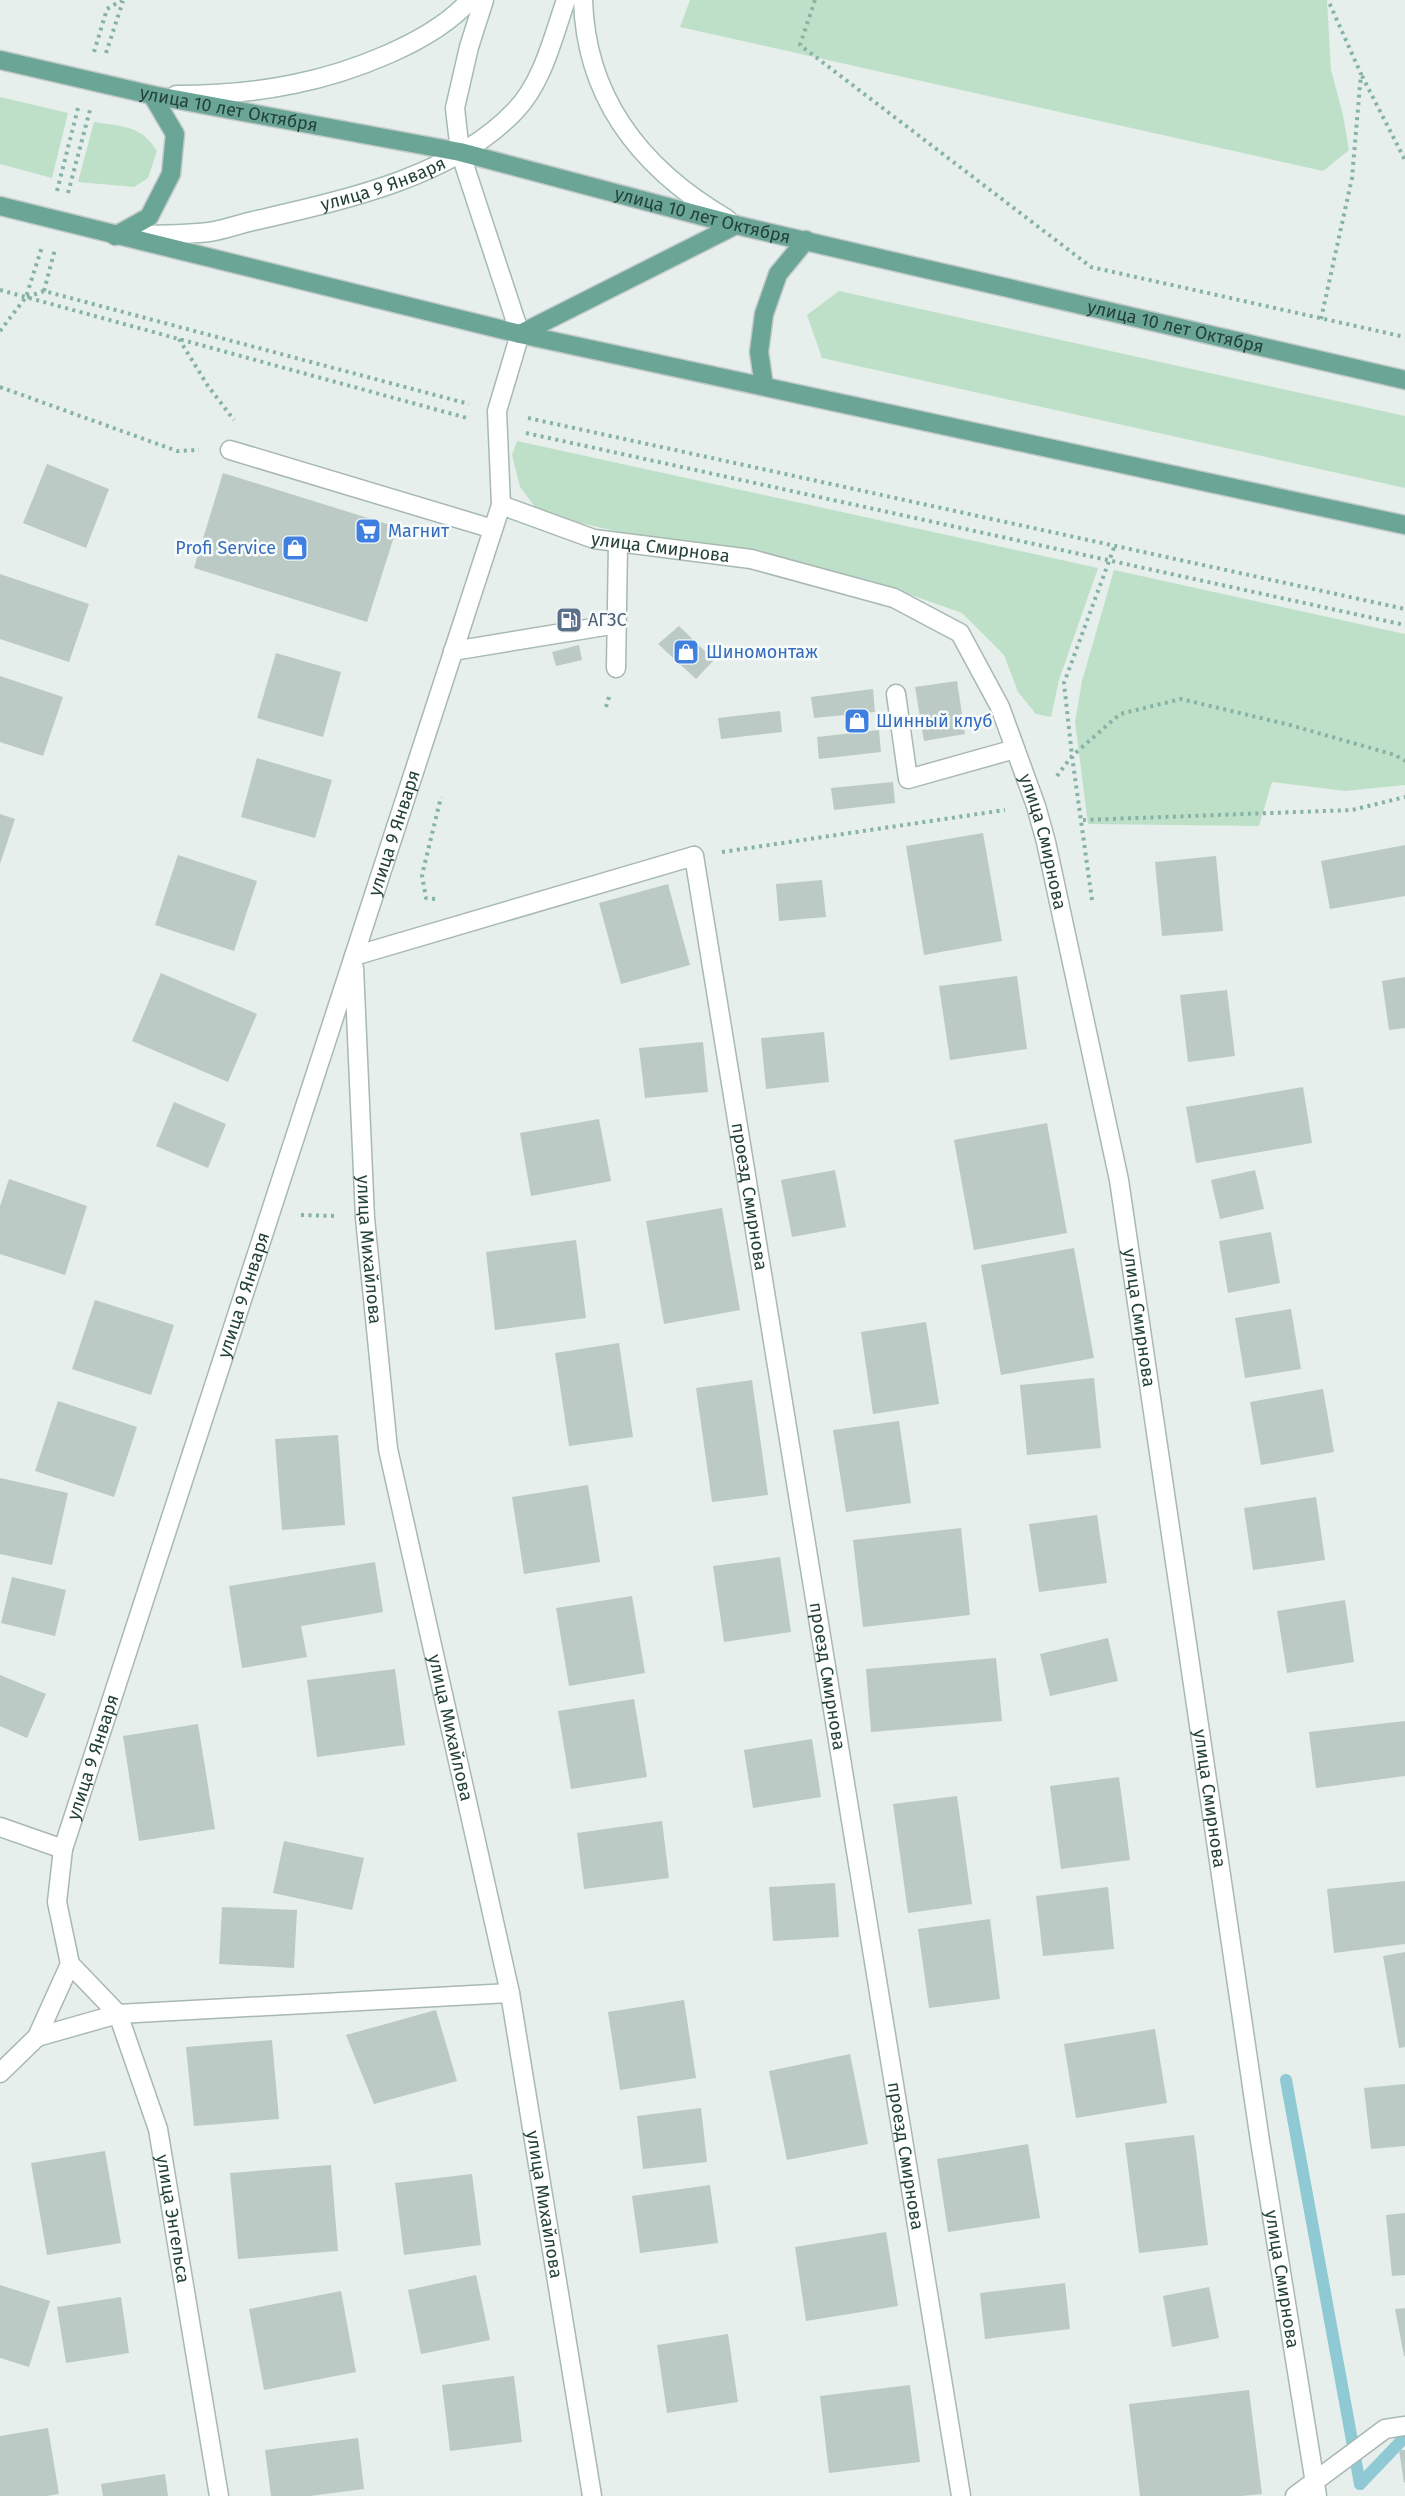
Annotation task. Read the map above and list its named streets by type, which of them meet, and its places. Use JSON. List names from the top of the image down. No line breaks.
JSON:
{"streets":{"main road":["улица 10 лет Октября"],"street":["улица 9 Января","улица Смирнова","проезд Смирнова","улица Михайлова","улица Энгельса"]},"crossings":[["улица 10 лет Октября","улица 9 Января"],["улица 9 Января","улица Смирнова"],["улица 9 Января","улица Михайлова"],["улица 9 Января","улица Энгельса"]],"places":{"supermarket":["Магнит"],"shop":["Profi Service","Шиномонтаж","Шинный клуб"],"fuel station":["АГЗС"]}}
